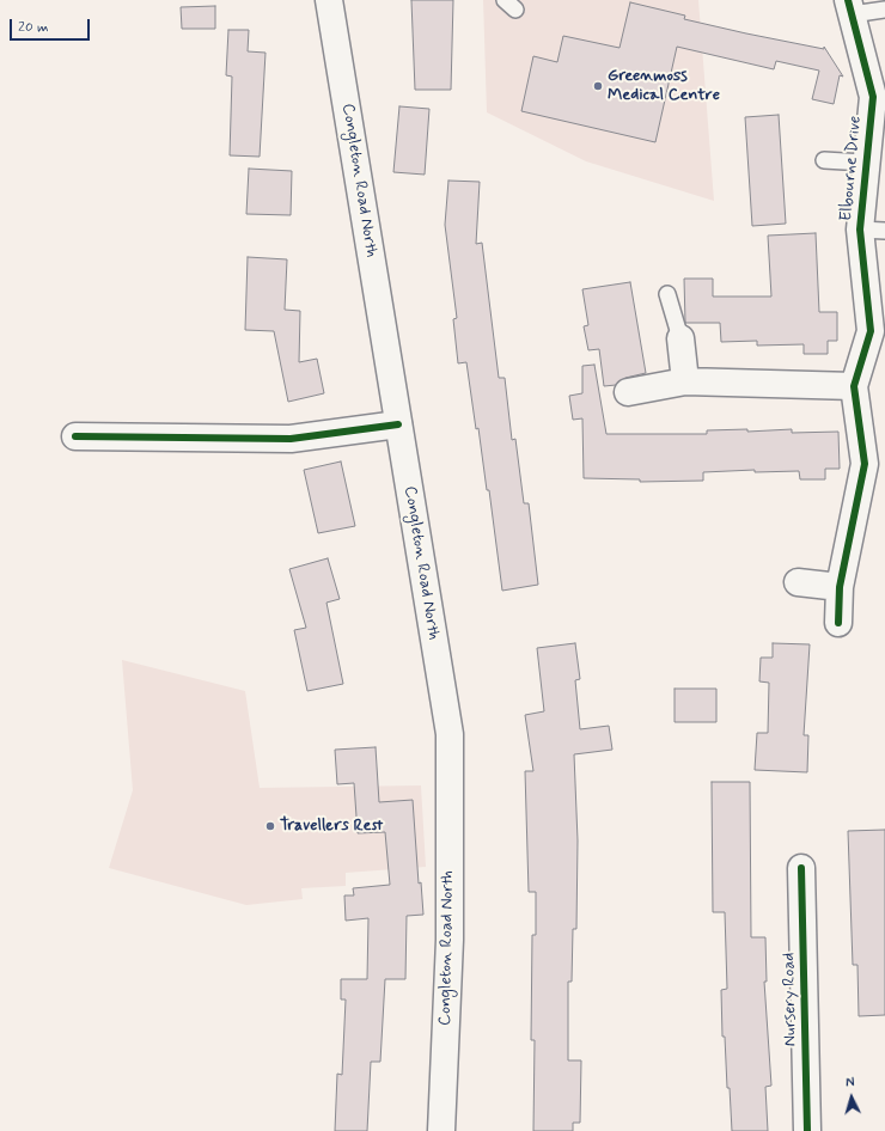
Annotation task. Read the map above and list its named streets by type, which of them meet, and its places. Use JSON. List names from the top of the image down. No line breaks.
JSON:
{"streets":{"main road":["Elbourne Drive","Congleton Road North","Nursery Road"]},"places":["Greenmoss Medical Centre","Travellers Rest"],"scale_bar":"20 m","north":"top"}
